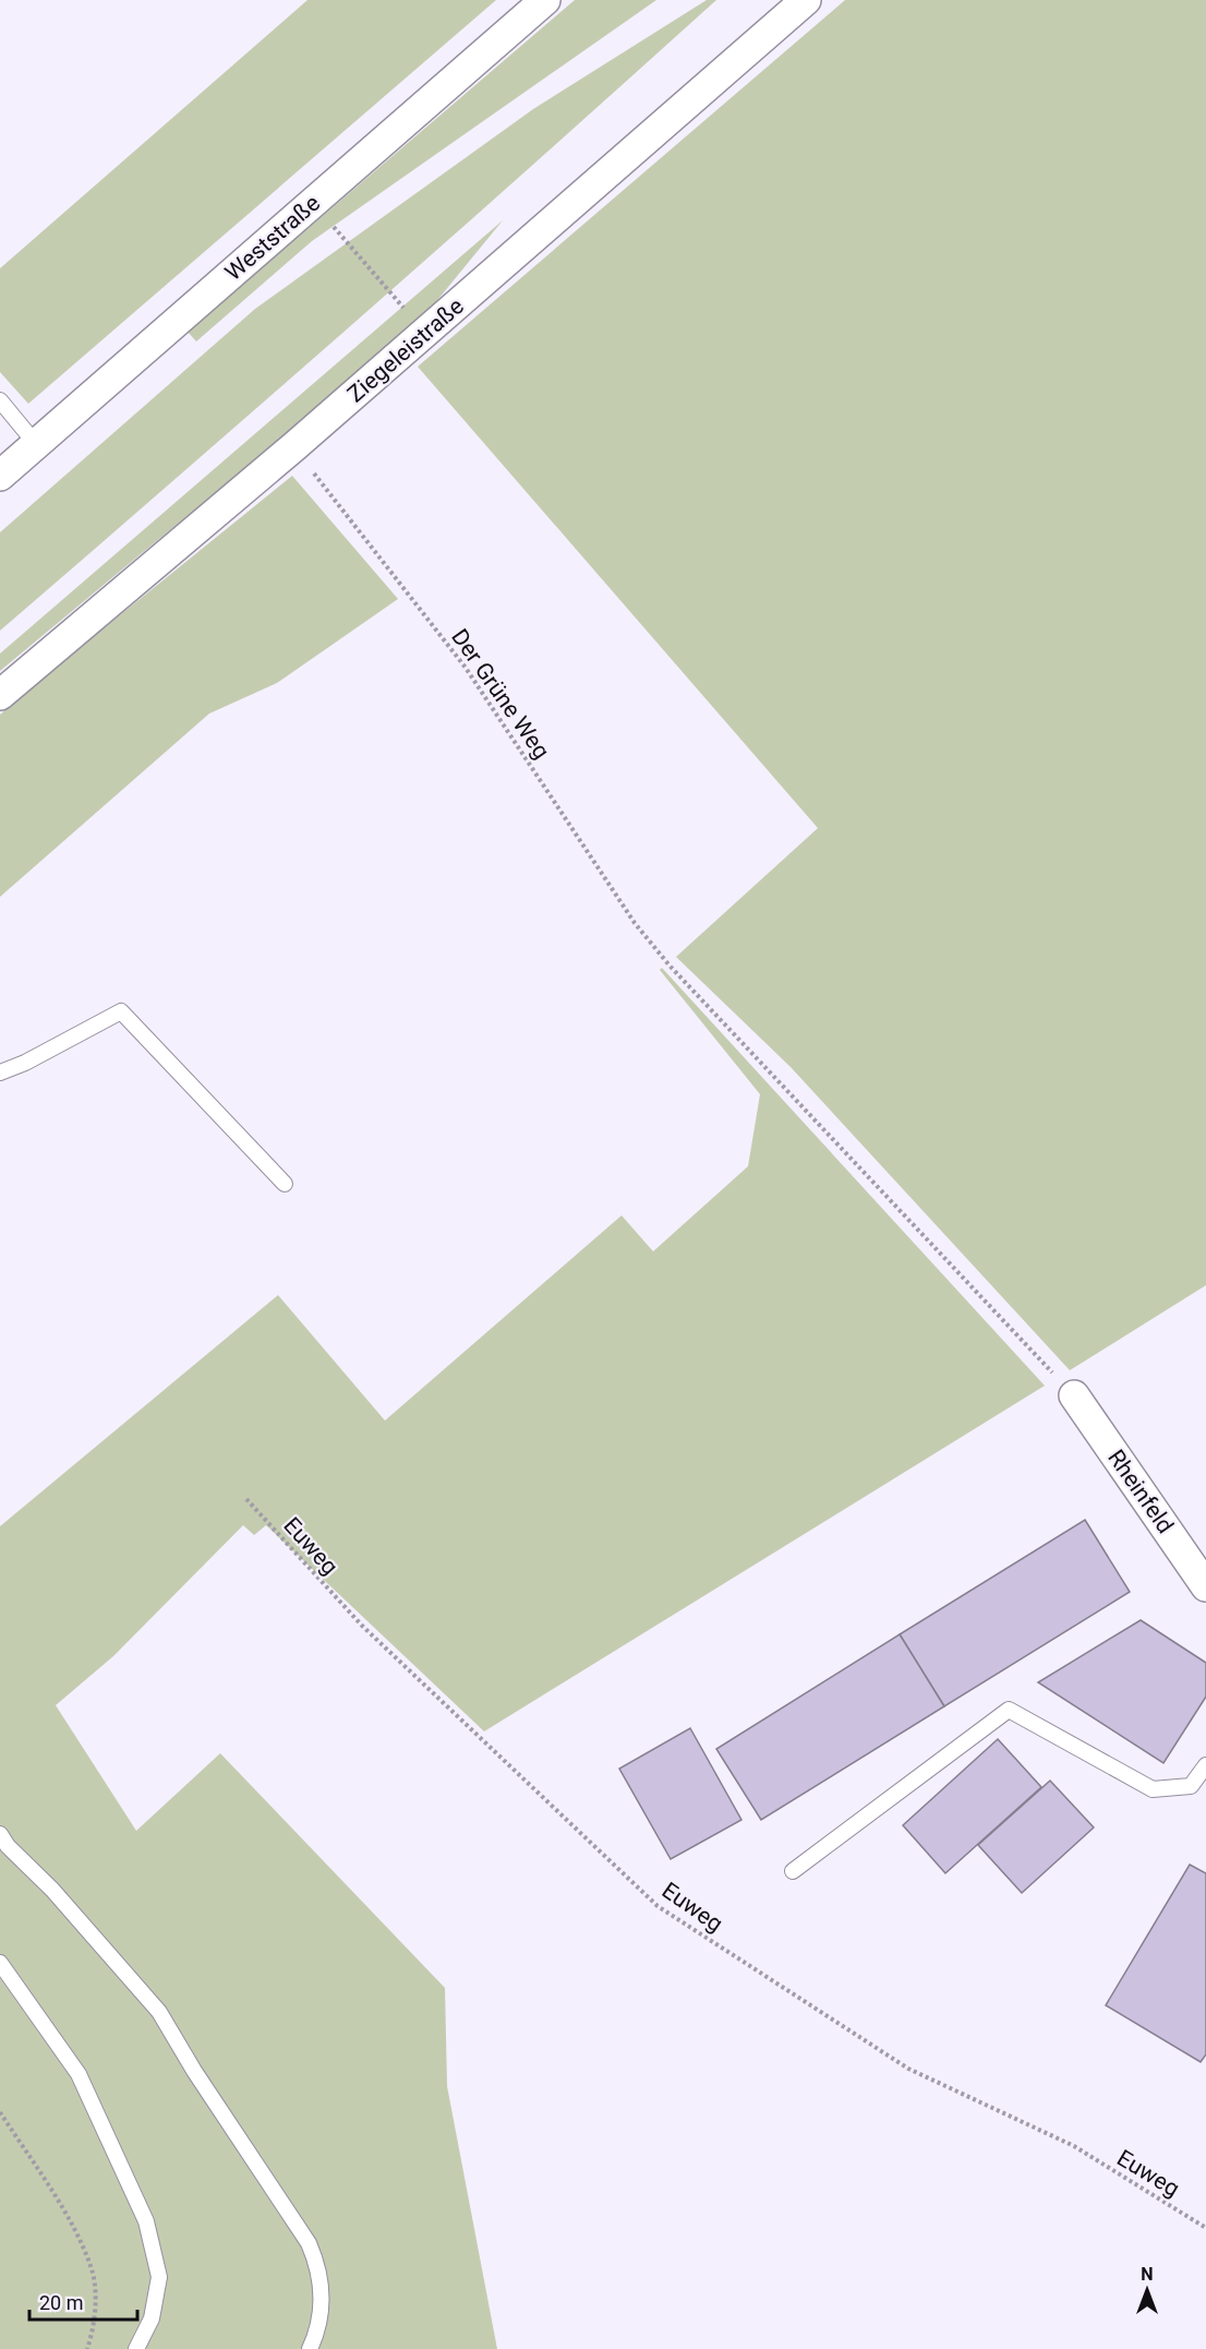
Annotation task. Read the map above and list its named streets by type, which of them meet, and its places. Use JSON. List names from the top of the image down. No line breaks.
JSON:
{"streets":{"street":["Weststraße","Ziegeleistraße","Rheinfeld"],"path":["Der Grüne Weg","Euweg"]},"crossings":[["Ziegeleistraße","Der Grüne Weg"],["Der Grüne Weg","Rheinfeld"]],"scale_bar":"20 m","north":"top"}
